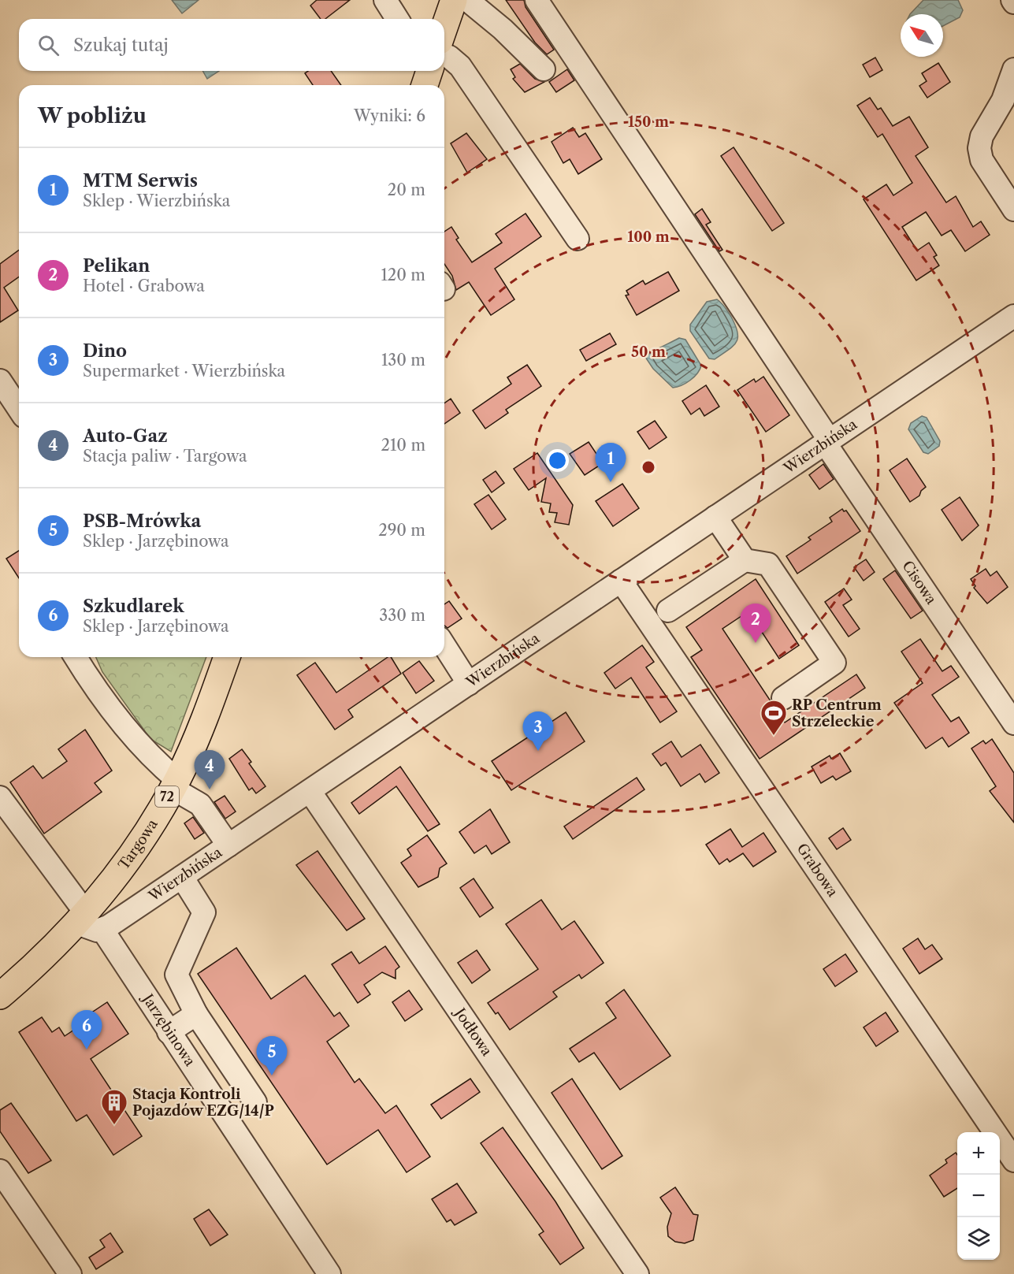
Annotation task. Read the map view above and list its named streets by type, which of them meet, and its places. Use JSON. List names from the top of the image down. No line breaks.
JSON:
{"streets":{"main road":["Wierzbińska","72","Targowa"],"street":["Cisowa","Grabowa","Jarzębinowa","Jodłowa"]},"crossings":[["Wierzbińska","Cisowa"],["Wierzbińska","Targowa"],["Wierzbińska","Grabowa"],["Wierzbińska","Jarzębinowa"],["Wierzbińska","Jodłowa"],["Targowa","Jarzębinowa"]],"places":{"sports":["RP Centrum Strzeleckie"],"building":["Stacja Kontroli Pojazdów EZG/14/P"]},"north":"top left","page":{"search":"Szukaj tutaj","heading":["W pobliżu","Wyniki: 6"],"list":[{"mark":"1","name":"MTM Serwis","note":"Sklep · Wierzbińska","value":"20 m"},{"mark":"2","name":"Pelikan","note":"Hotel · Grabowa","value":"120 m"},{"mark":"3","name":"Dino","note":"Supermarket · Wierzbińska","value":"130 m"},{"mark":"4","name":"Auto-Gaz","note":"Stacja paliw · Targowa","value":"210 m"},{"mark":"5","name":"PSB-Mrówka","note":"Sklep · Jarzębinowa","value":"290 m"},{"mark":"6","name":"Szkudlarek","note":"Sklep · Jarzębinowa","value":"330 m"}],"pins":["1","2","3","4","6","5"],"map_buttons":["+","−"]},"rings":["150 m","100 m","50 m"]}
